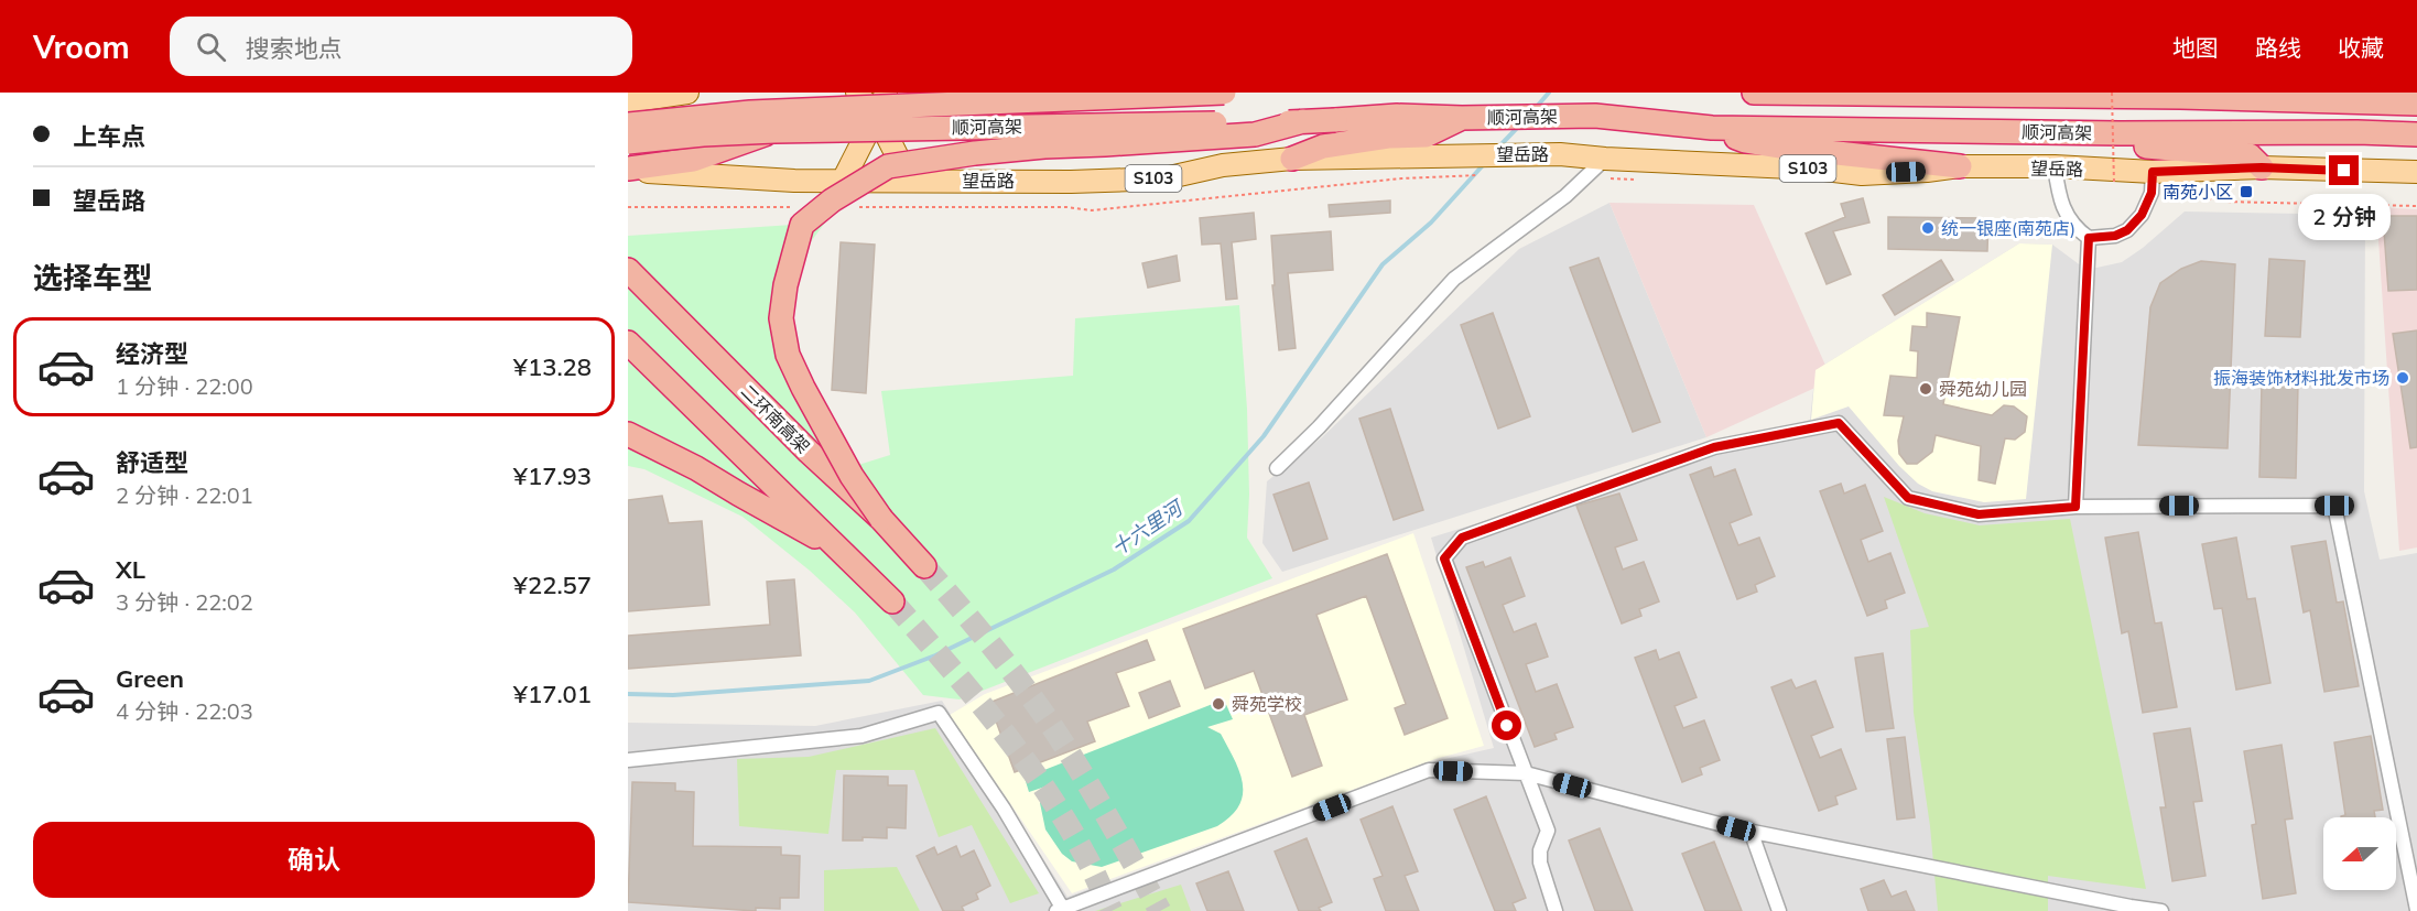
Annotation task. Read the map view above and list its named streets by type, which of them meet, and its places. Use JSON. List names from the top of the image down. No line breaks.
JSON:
{"streets":{"highway":["顺河高架","二环南高架"],"main road":["望岳路","S103"]},"water":["十六里河"],"places":{"transit":["南苑小区"],"other":["统一银座(南苑店)","振海装饰材料批发市场","舜苑幼儿园","舜苑学校"]},"north":"left","page":{"header":"Vroom","search":"搜索地点","nav":["地图","路线","收藏"],"banner":["上车点","望岳路"],"bubble":"2 分钟","heading":"选择车型","list":[{"name":"经济型","note":"1 分钟 · 22:00","value":"¥13.28"},{"name":"舒适型","note":"2 分钟 · 22:01","value":"¥17.93"},{"name":"XL","note":"3 分钟 · 22:02","value":"¥22.57"},{"name":"Green","note":"4 分钟 · 22:03","value":"¥17.01"}],"buttons":"确认"}}
